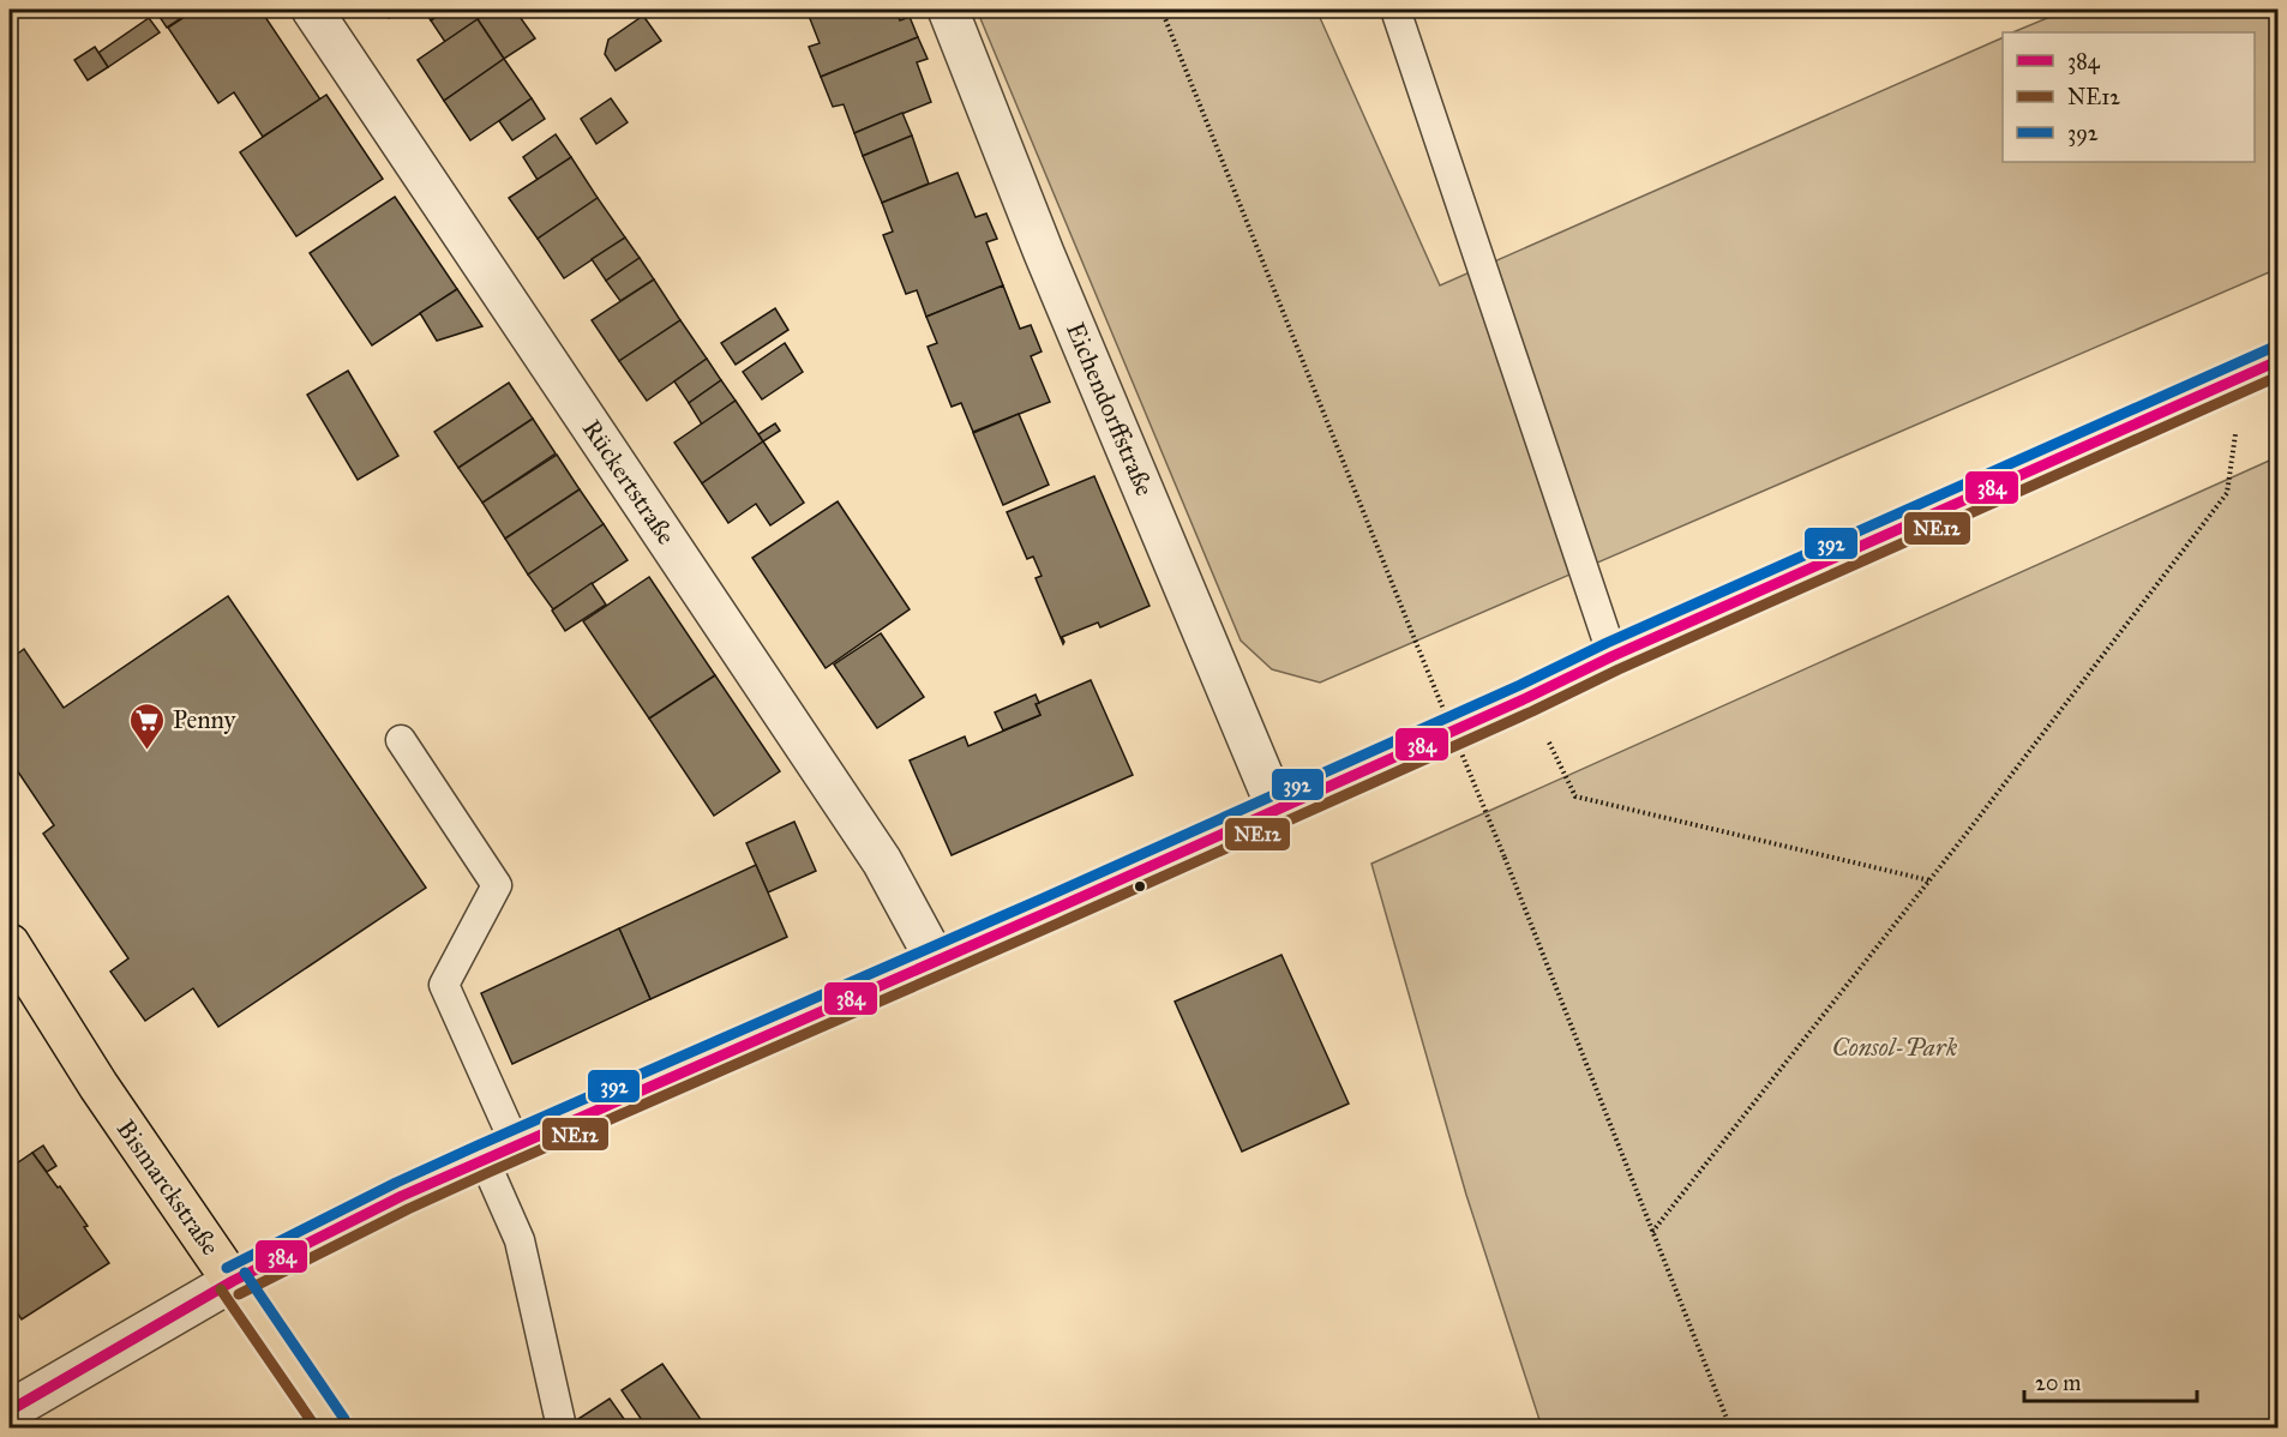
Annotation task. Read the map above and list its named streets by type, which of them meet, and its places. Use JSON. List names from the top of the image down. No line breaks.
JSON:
{"streets":{"main road":["Bismarckstraße"],"street":["Eichendorffstraße","Rückertstraße"]},"parks":["Consol-Park"],"places":{"supermarket":["Penny"]},"lines":["transit line 392","transit line 384","transit line NE12"],"legend":["384","NE12","392"],"scale_bar":"20 m"}
